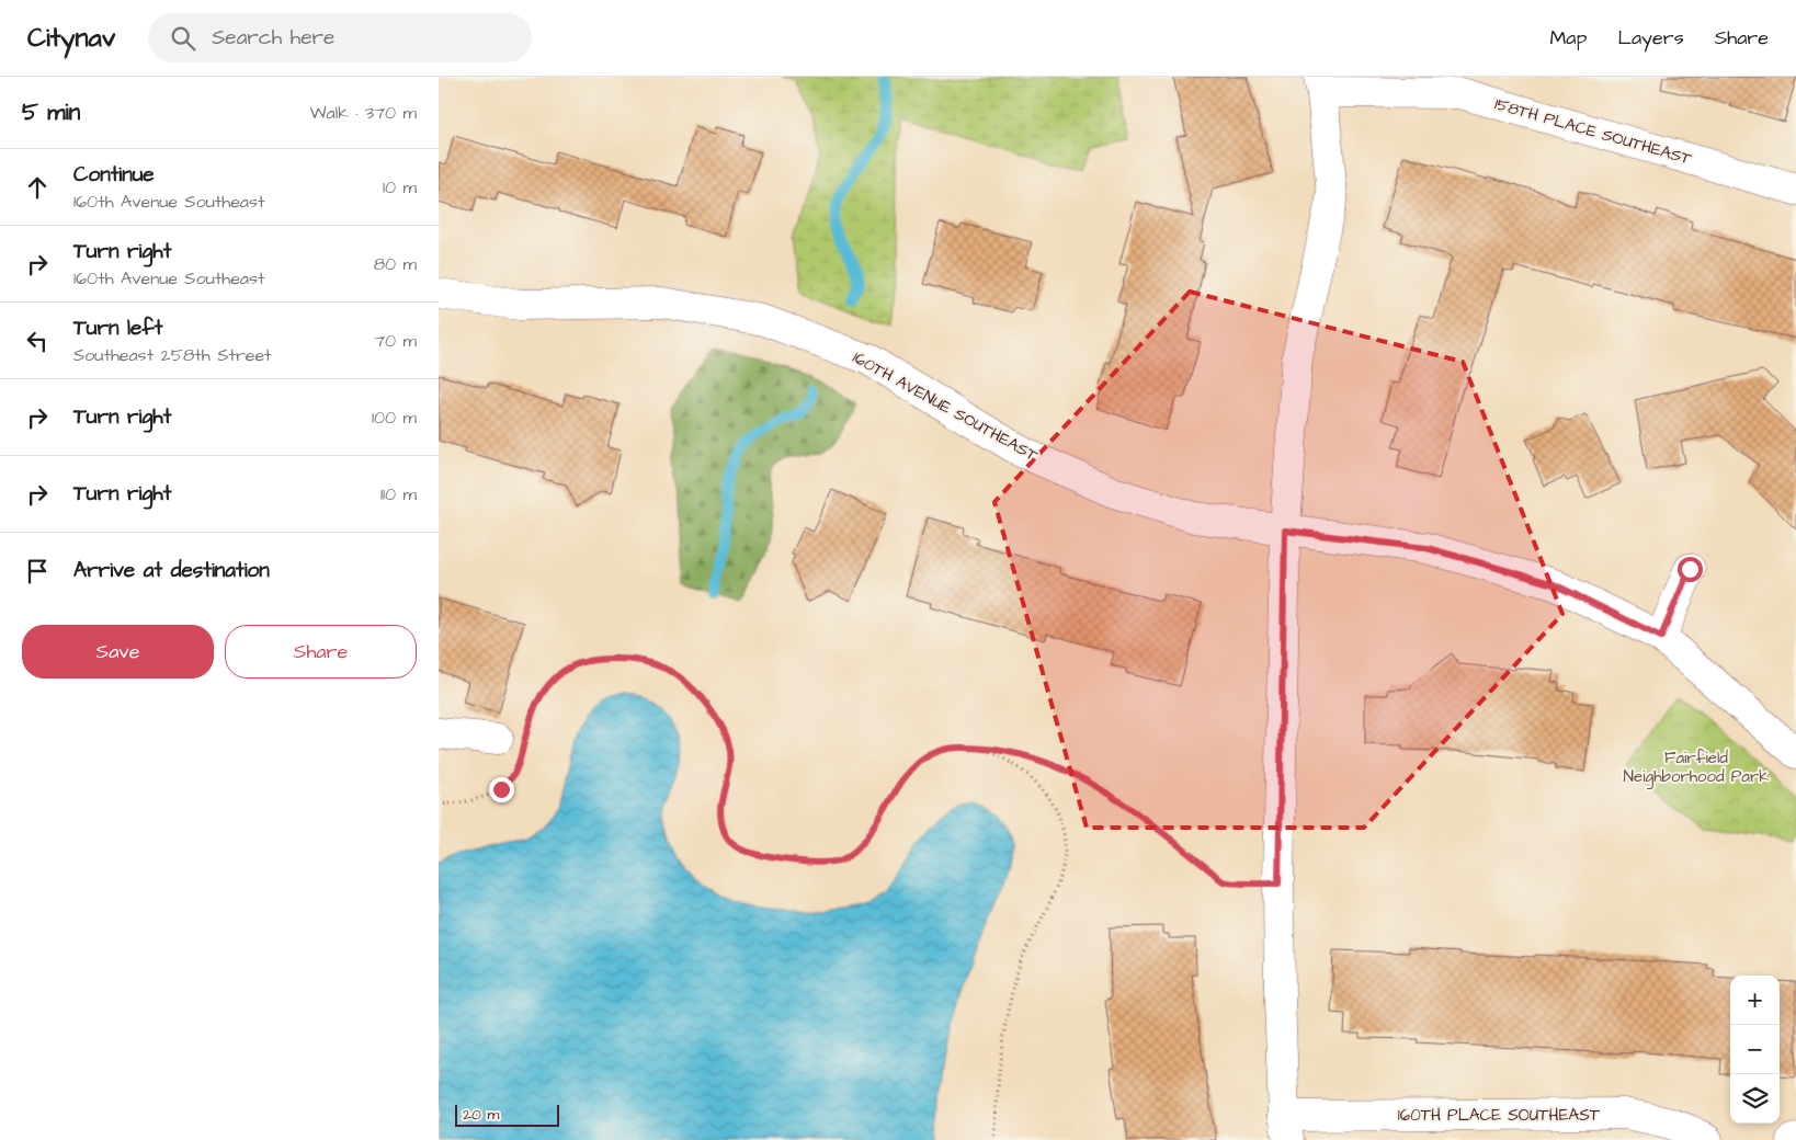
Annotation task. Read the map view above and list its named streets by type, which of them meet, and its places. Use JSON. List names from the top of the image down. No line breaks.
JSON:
{"streets":{"street":["158TH PLACE SOUTHEAST","160TH AVENUE SOUTHEAST","160TH PLACE SOUTHEAST"]},"parks":["Fairfield Neighborhood Park"],"scale_bar":"20 m","page":{"header":"Citynav","search":"Search here","nav":["Map","Layers","Share"],"heading":["5 min","Walk · 370 m"],"list":[["Continue","160th Avenue Southeast","10 m"],["Turn right","160th Avenue Southeast","80 m"],["Turn left","Southeast 258th Street","70 m"],["Turn right","100 m"],["Turn right","110 m"],"Arrive at destination"],"buttons":["Save","Share"],"map_buttons":["+","−"],"scale":"20 m"}}
